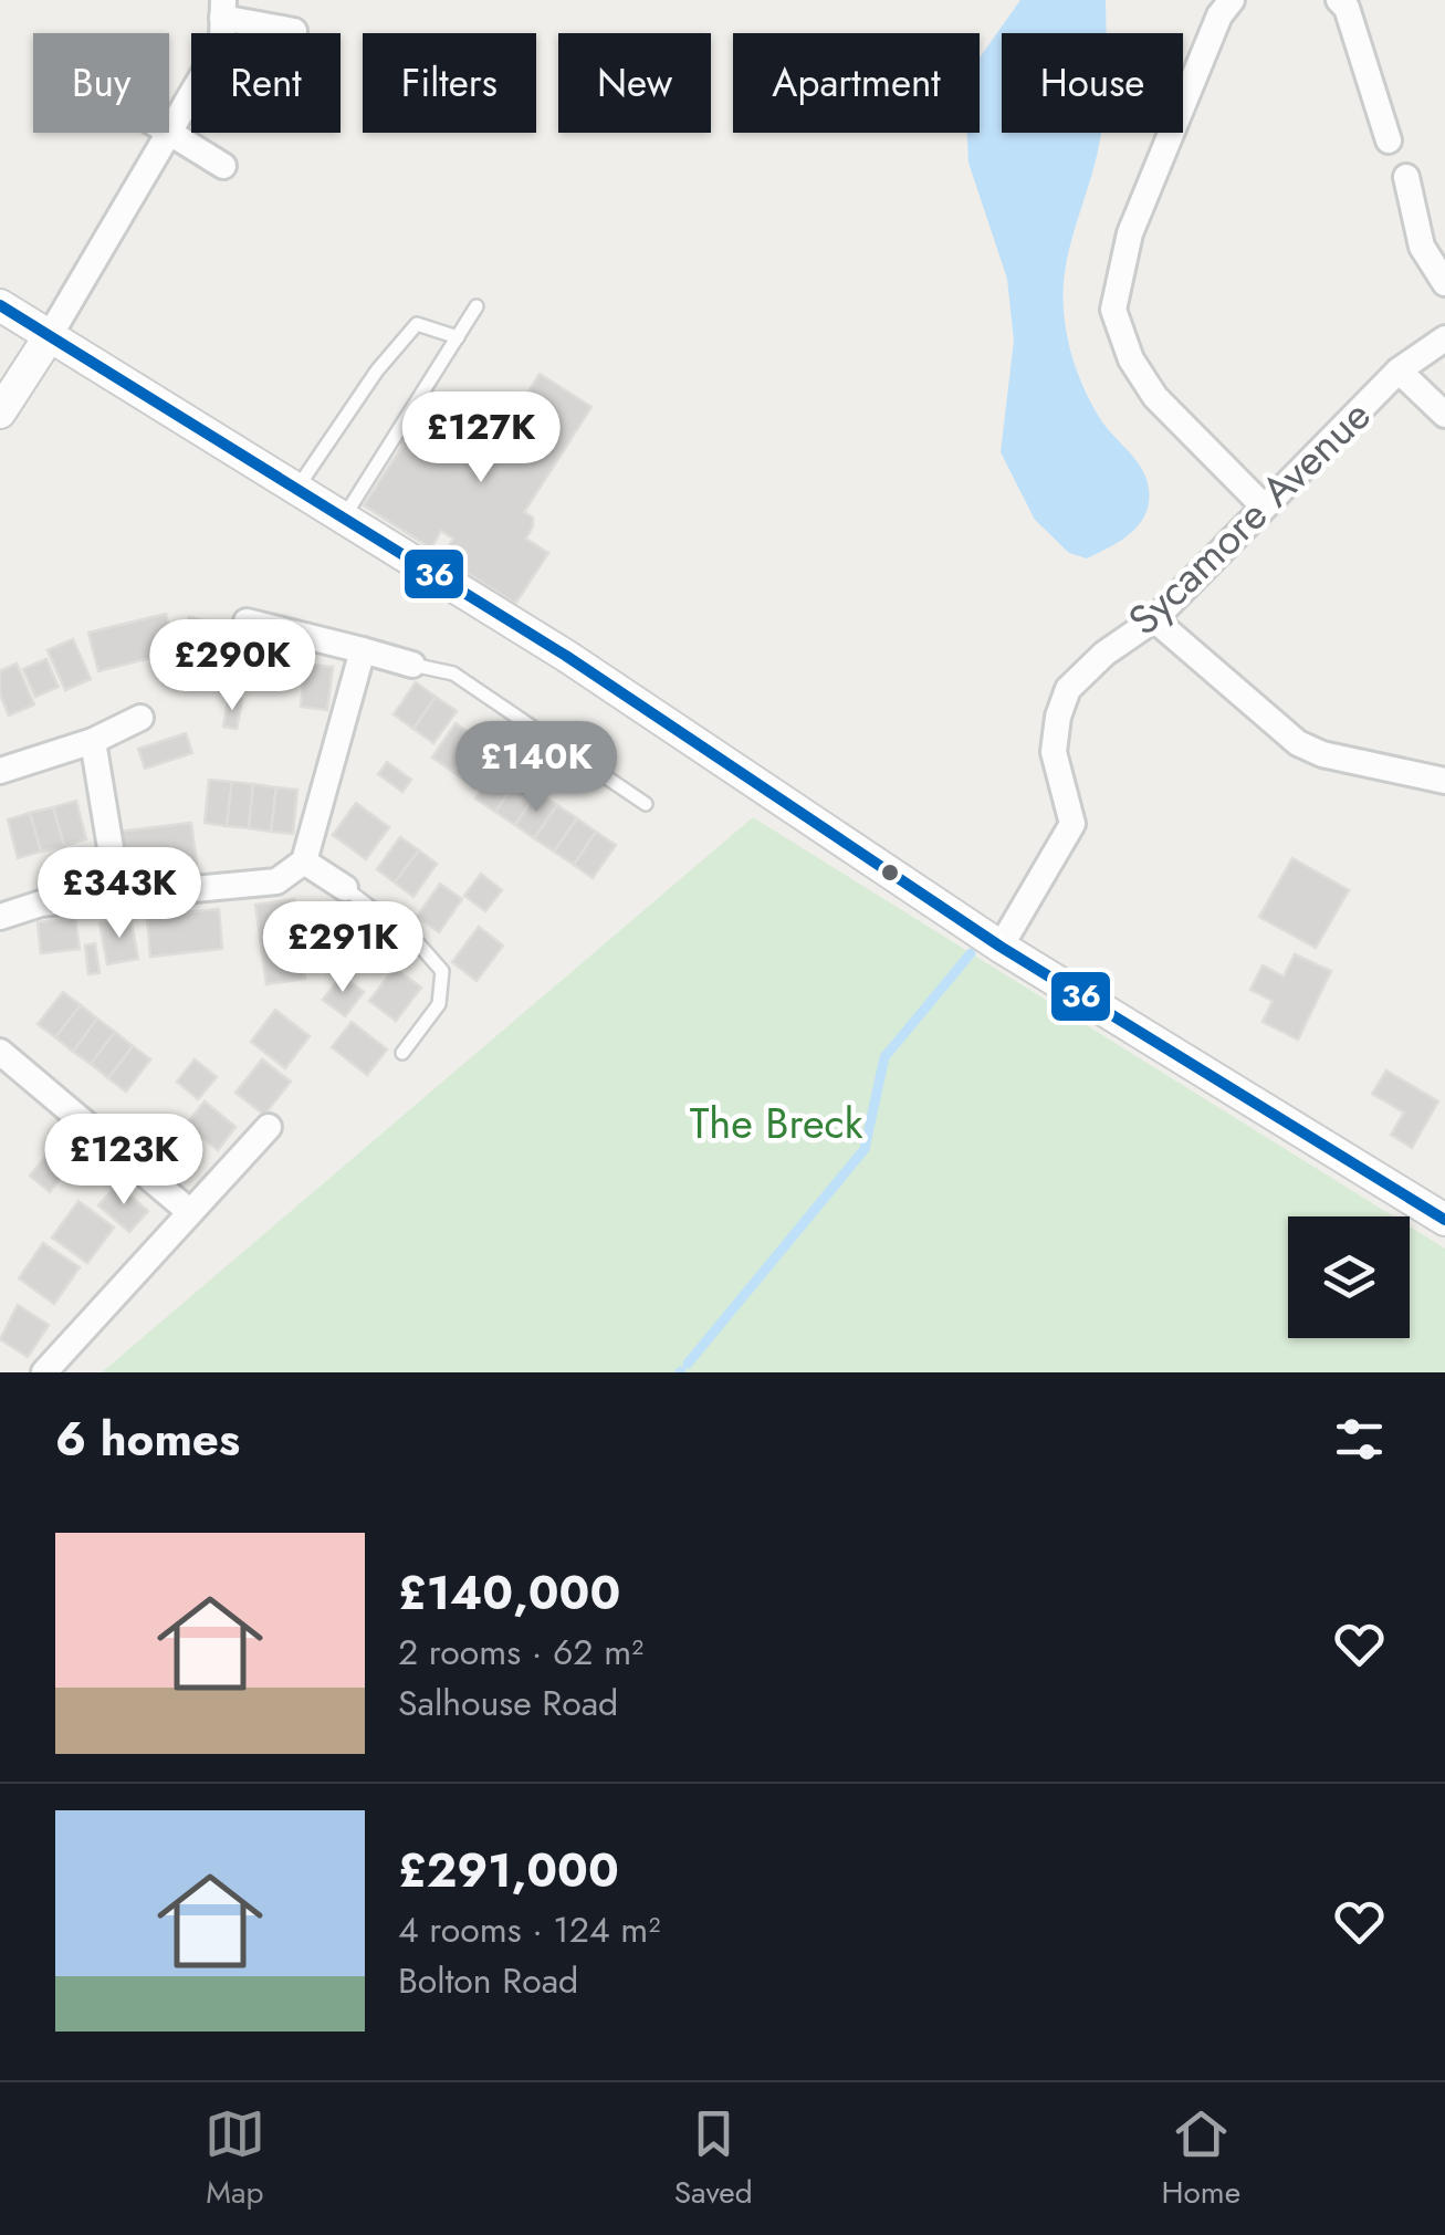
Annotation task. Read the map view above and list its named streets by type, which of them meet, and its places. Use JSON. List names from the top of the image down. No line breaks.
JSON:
{"streets":{"street":["Sycamore Avenue"]},"parks":["The Breck"],"lines":["transit line 36"],"page":{"chip":["Buy","Rent","Filters","New","Apartment","House"],"price":["£127K","£290K","£140K","£343K","£291K","£123K"],"heading":"6 homes","list":[{"name":"£140,000","note":"2 rooms · 62 m² · Salhouse Road"},{"name":"£291,000","note":"4 rooms · 124 m² · Bolton Road"}],"tabs":["Map","Saved","Home"]}}
